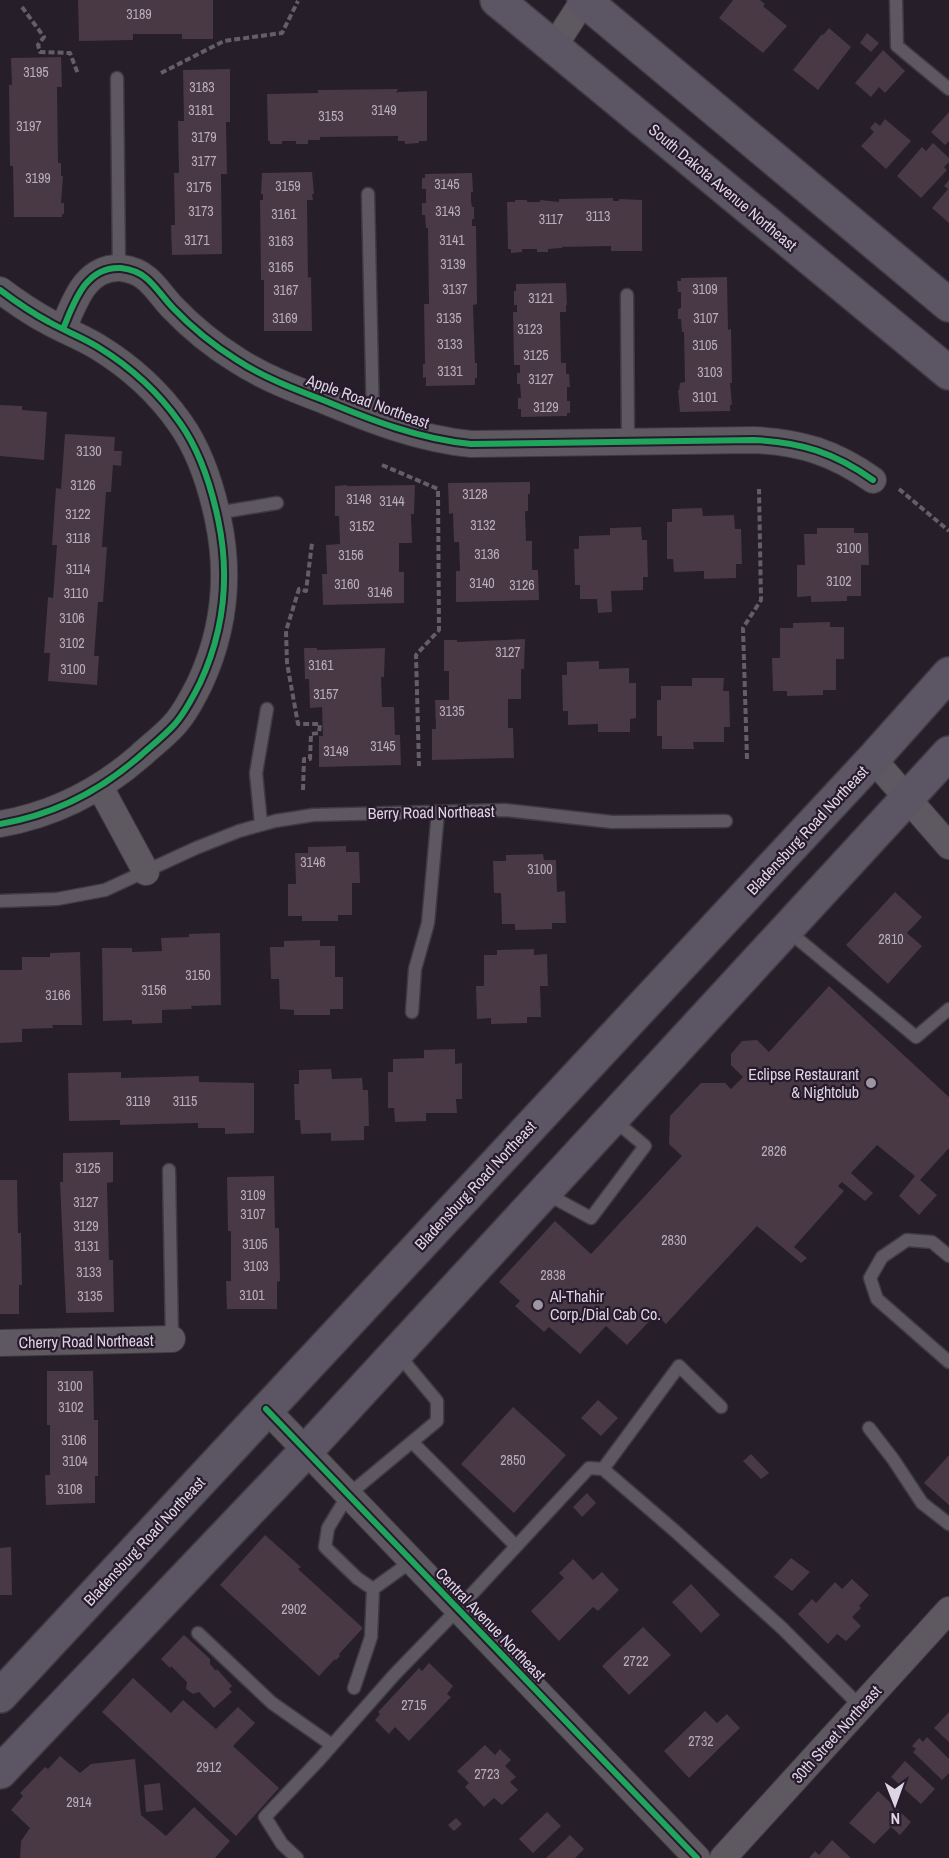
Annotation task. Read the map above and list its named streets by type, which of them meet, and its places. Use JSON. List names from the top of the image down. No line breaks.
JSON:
{"streets":{"main road":["South Dakota Avenue Northeast","Bladensburg Road Northeast"],"street":["Apple Road Northeast","Cherry Road Northeast","Central Avenue Northeast","30th Street Northeast"],"lane":["Berry Road Northeast"]},"crossings":[["Bladensburg Road Northeast","Central Avenue Northeast"]],"places":["Eclipse Restaurant & Nightclub","Al-Thahir Corp./Dial Cab Co."],"house_numbers":["3189","3195","3183","3181","3149","3153","3197","3179","3177","3199","3145","3159","3175","3173","3143","3161","3113","3117","3171","3141","3163","3139","3165","3137","3109","3167","3121","3169","3135","3107","3123","3133","3105","3125","3131","3103","3127","3101","3129","3130","3126","3128","3148","3144","3122","3132","3152","3118","3100","3136","3156","3114","3102","3140","3160","3126","3146","3110","3106","3102","3127","3161","3100","3157","3135","3145","3149","3146","3100","2810","3150","3156","3166","3119","3115","2826","3125","3109","3127","3107","3129","2830","3105","3131","3103","3133","2838","3101","3135","3100","3102","3106","2850","3104","3108","2902","2722","2715","2732","2912","2723","2914"],"north":"bottom"}
